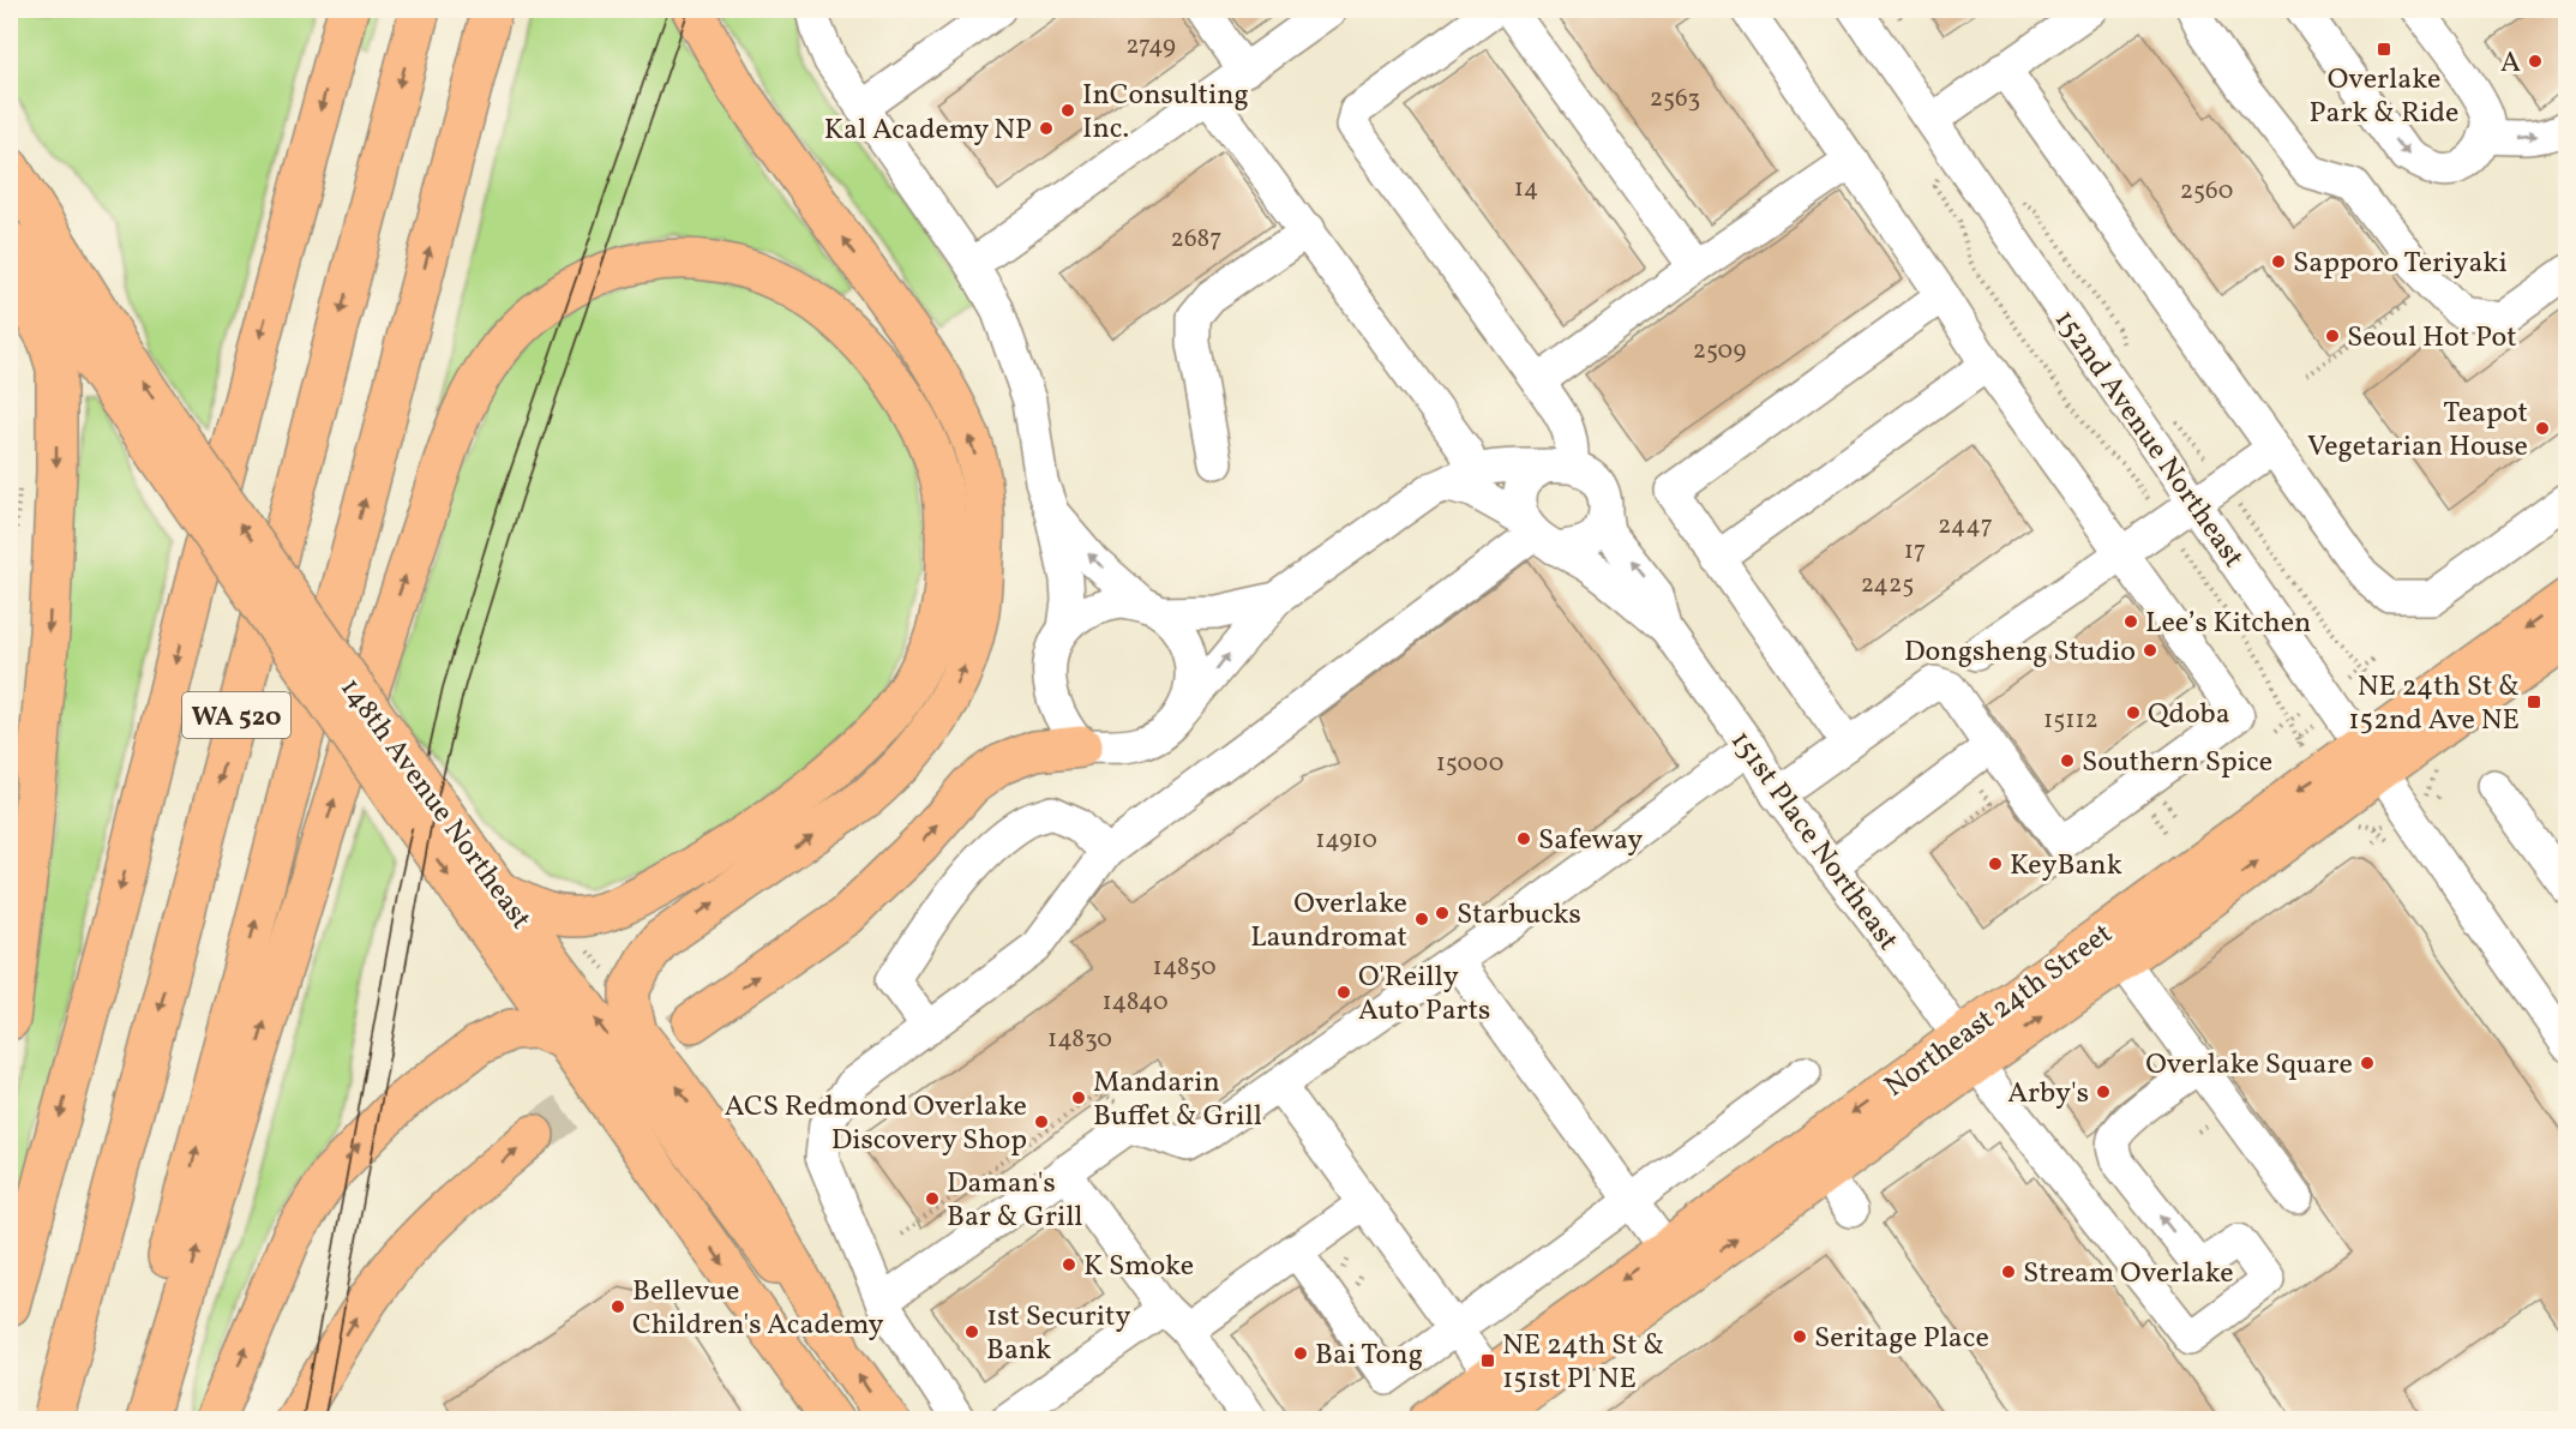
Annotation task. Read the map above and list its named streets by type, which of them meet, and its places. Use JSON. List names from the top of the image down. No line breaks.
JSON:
{"streets":{"main road":["WA 520","148th Avenue Northeast","Northeast 24th Street"],"street":["152nd Avenue Northeast","151st Place Northeast"]},"crossings":[["152nd Avenue Northeast","Northeast 24th Street"],["151st Place Northeast","Northeast 24th Street"]],"places":{"transit":["Overlake Park & Ride","NE 24th St & 152nd Ave NE","NE 24th St & 151st Pl NE"],"other":["A","InConsulting Inc.","Kal Academy NP","Sapporo Teriyaki","Seoul Hot Pot","Teapot Vegetarian House","Lee’s Kitchen","Dongsheng Studio","Qdoba","Southern Spice","Safeway","KeyBank","Starbucks","Overlake Laundromat","O'Reilly Auto Parts","Overlake Square","Arby's","Mandarin Buffet & Grill","ACS Redmond Overlake Discovery Shop","Daman's Bar & Grill","K Smoke","Stream Overlake","Bellevue Children's Academy","1st Security Bank","Seritage Place","Bai Tong"]},"house_numbers":["2749","2563","14","2560","2687","2509","2447","17","2425","15112","15000","14910","14850","14840","14830"]}
